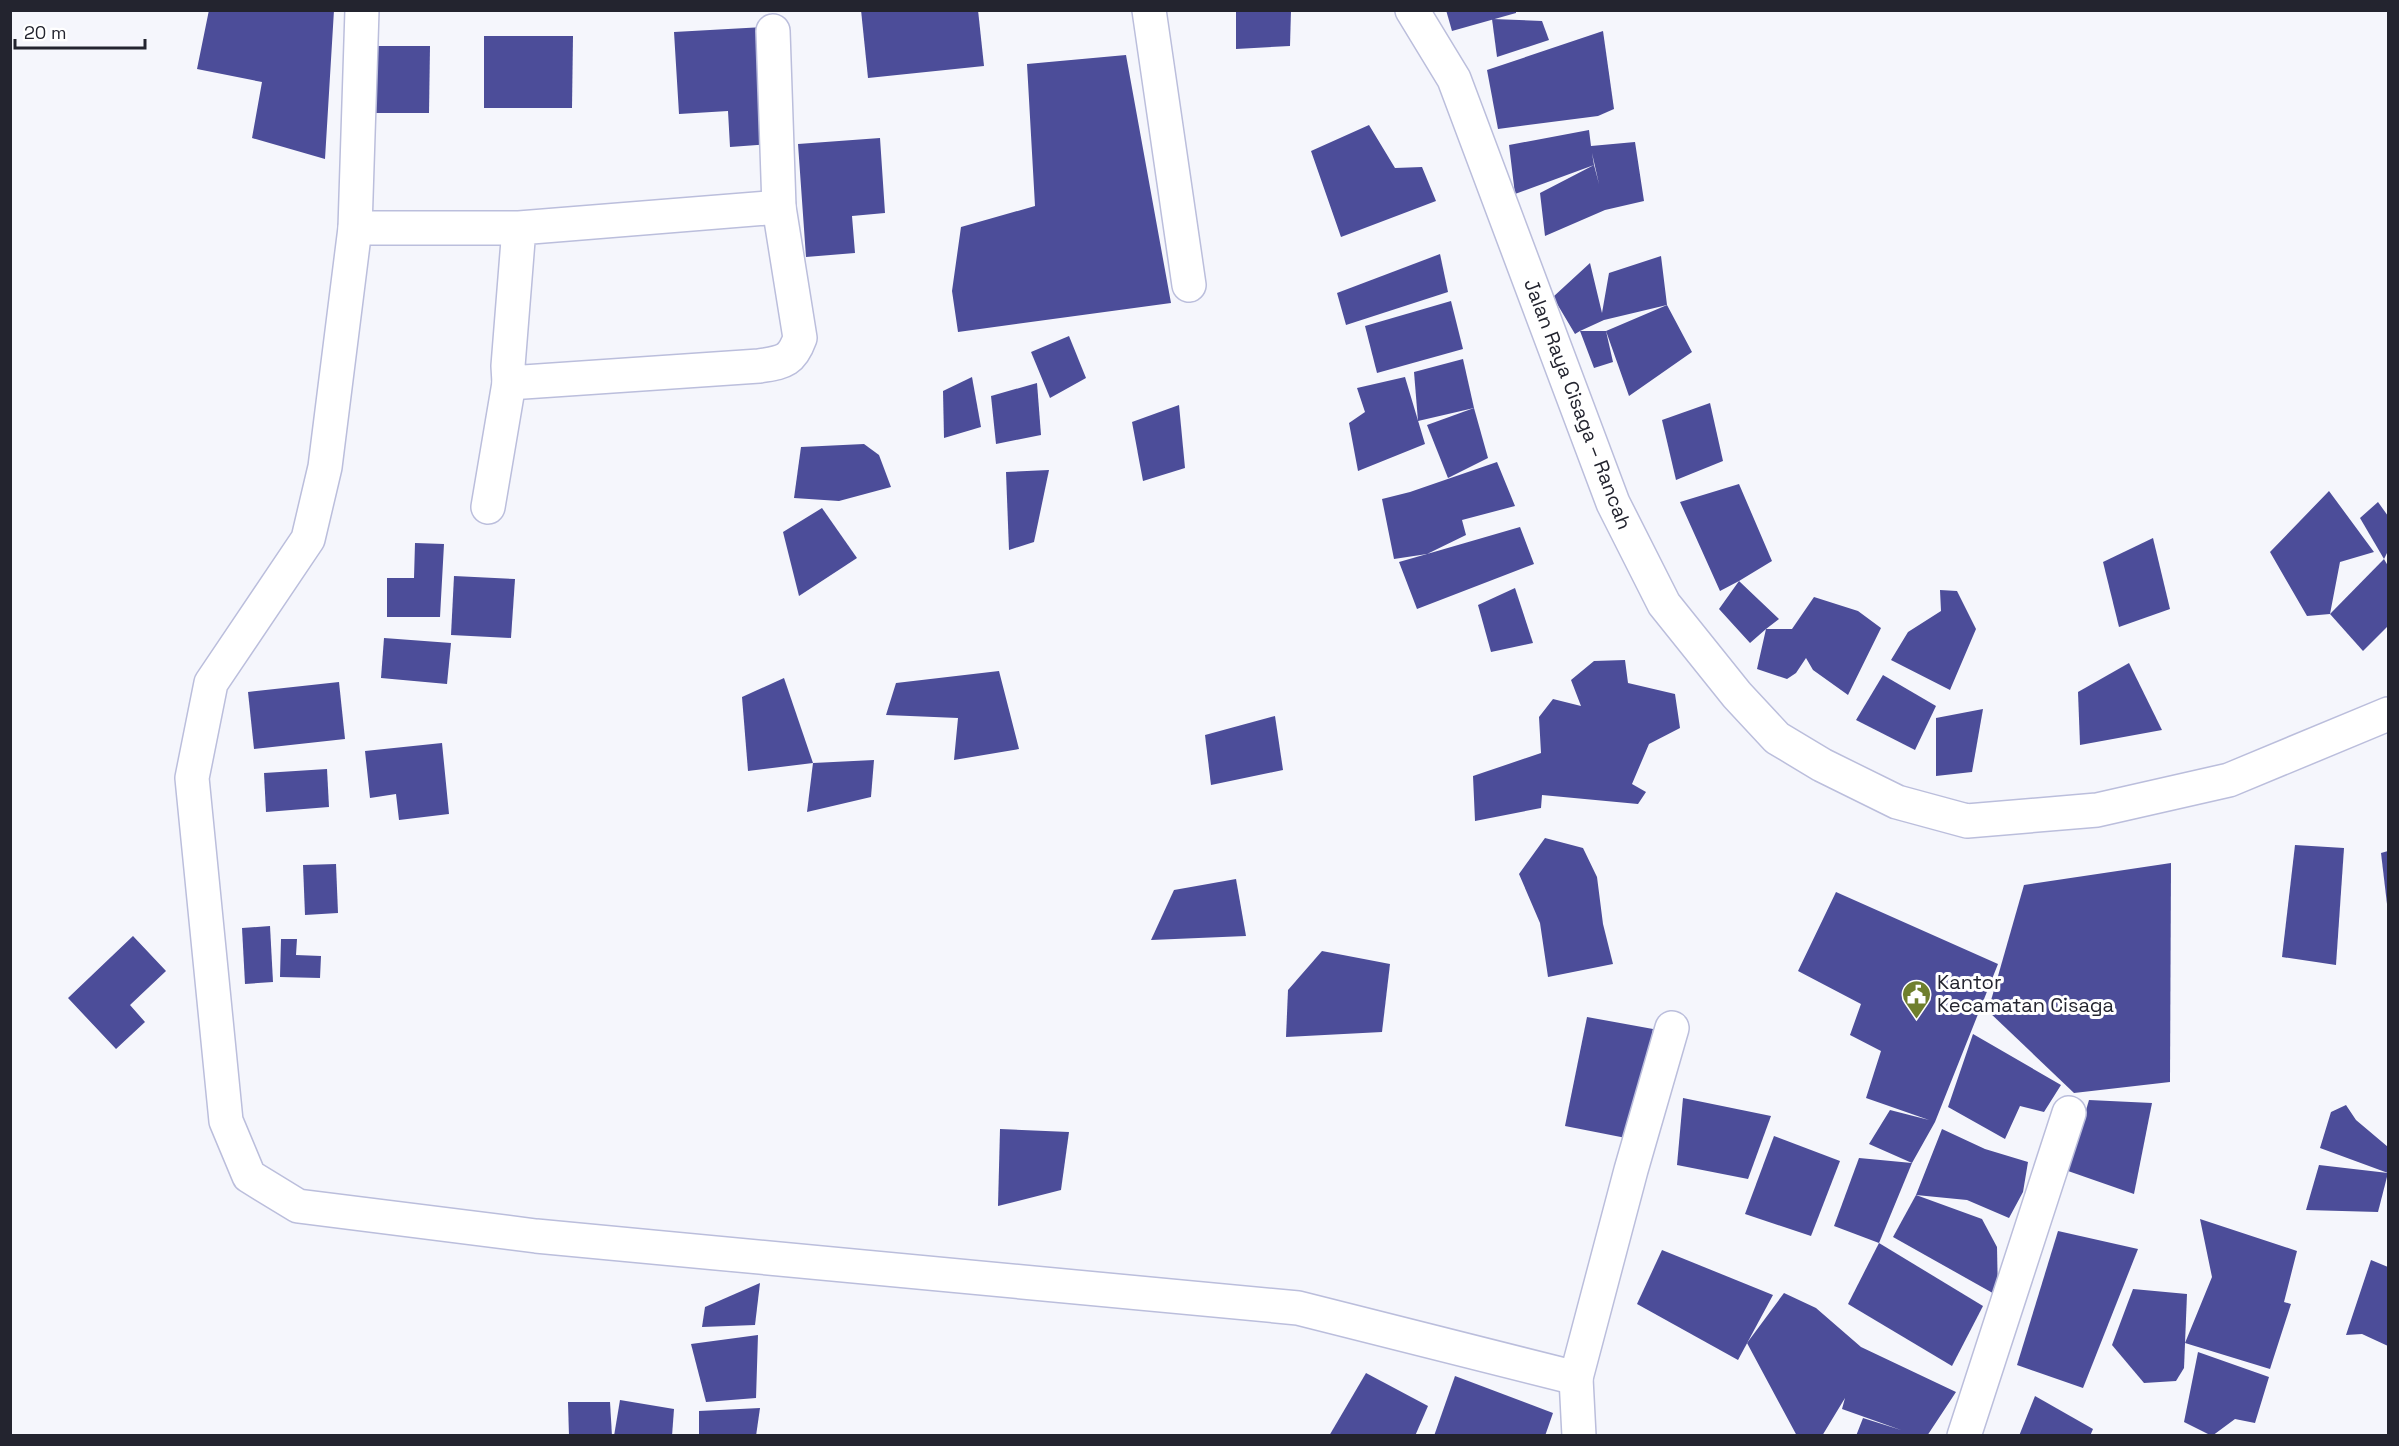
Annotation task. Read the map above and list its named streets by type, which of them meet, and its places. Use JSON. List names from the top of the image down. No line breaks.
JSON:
{"streets":{"street":["Jalan Raya Cisaga – Rancah"]},"places":{"public building":["Kantor Kecamatan Cisaga"]},"scale_bar":"20 m"}
